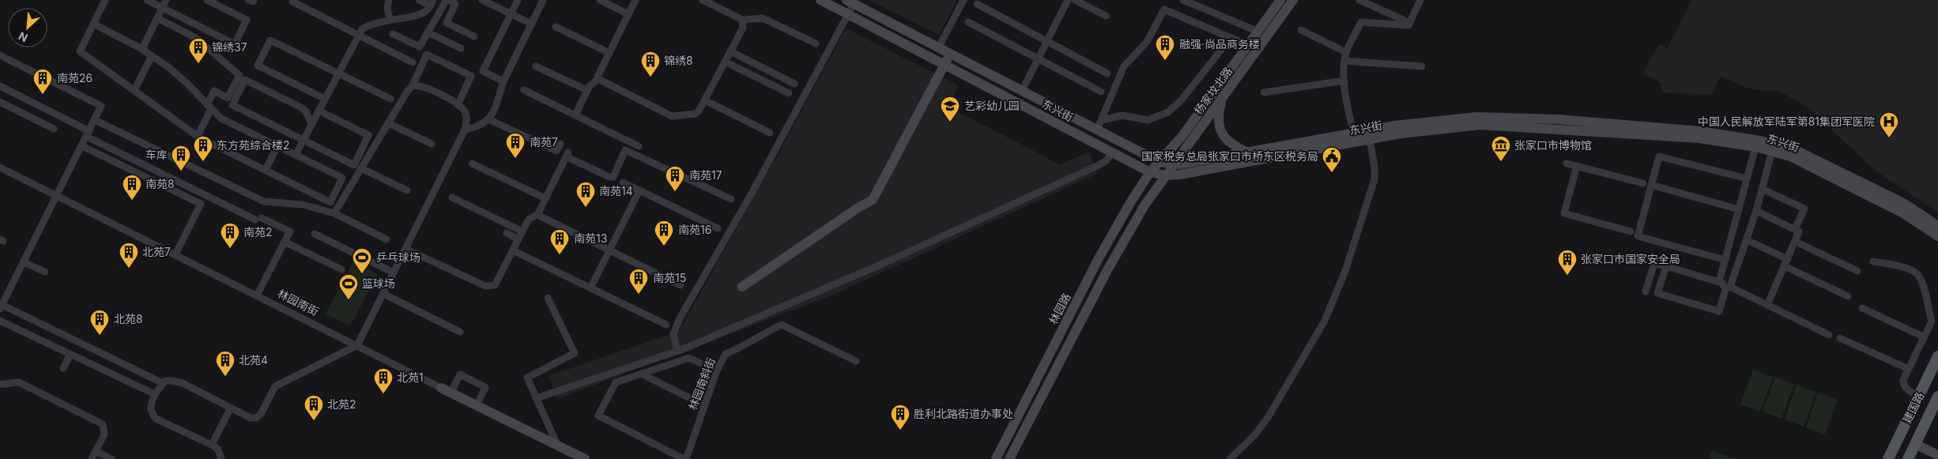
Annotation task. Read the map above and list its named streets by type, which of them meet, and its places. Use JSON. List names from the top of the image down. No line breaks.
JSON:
{"streets":{"main road":["杨家坟北路","东兴街","林园南街","林园路","建国路"],"street":["林园南斜街"]},"crossings":[["杨家坟北路","东兴街"],["杨家坟北路","林园路"],["东兴街","林园路"]],"places":{"building":["融强·尚品商务楼","锦绣37","锦绣8","南苑26","南苑7","东方苑综合楼2","车库","南苑17","南苑8","南苑14","南苑16","南苑2","南苑13","北苑7","张家口市国家安全局","南苑15","北苑8","北苑4","北苑1","北苑2","胜利北路街道办事处"],"school or university":["艺彩幼儿园"],"hospital":["中国人民解放军陆军第81集团军医院"],"museum":["张家口市博物馆"],"public building":["国家税务总局张家口市桥东区税务局"],"sports":["乒乓球场","篮球场"]},"north":"bottom left"}
